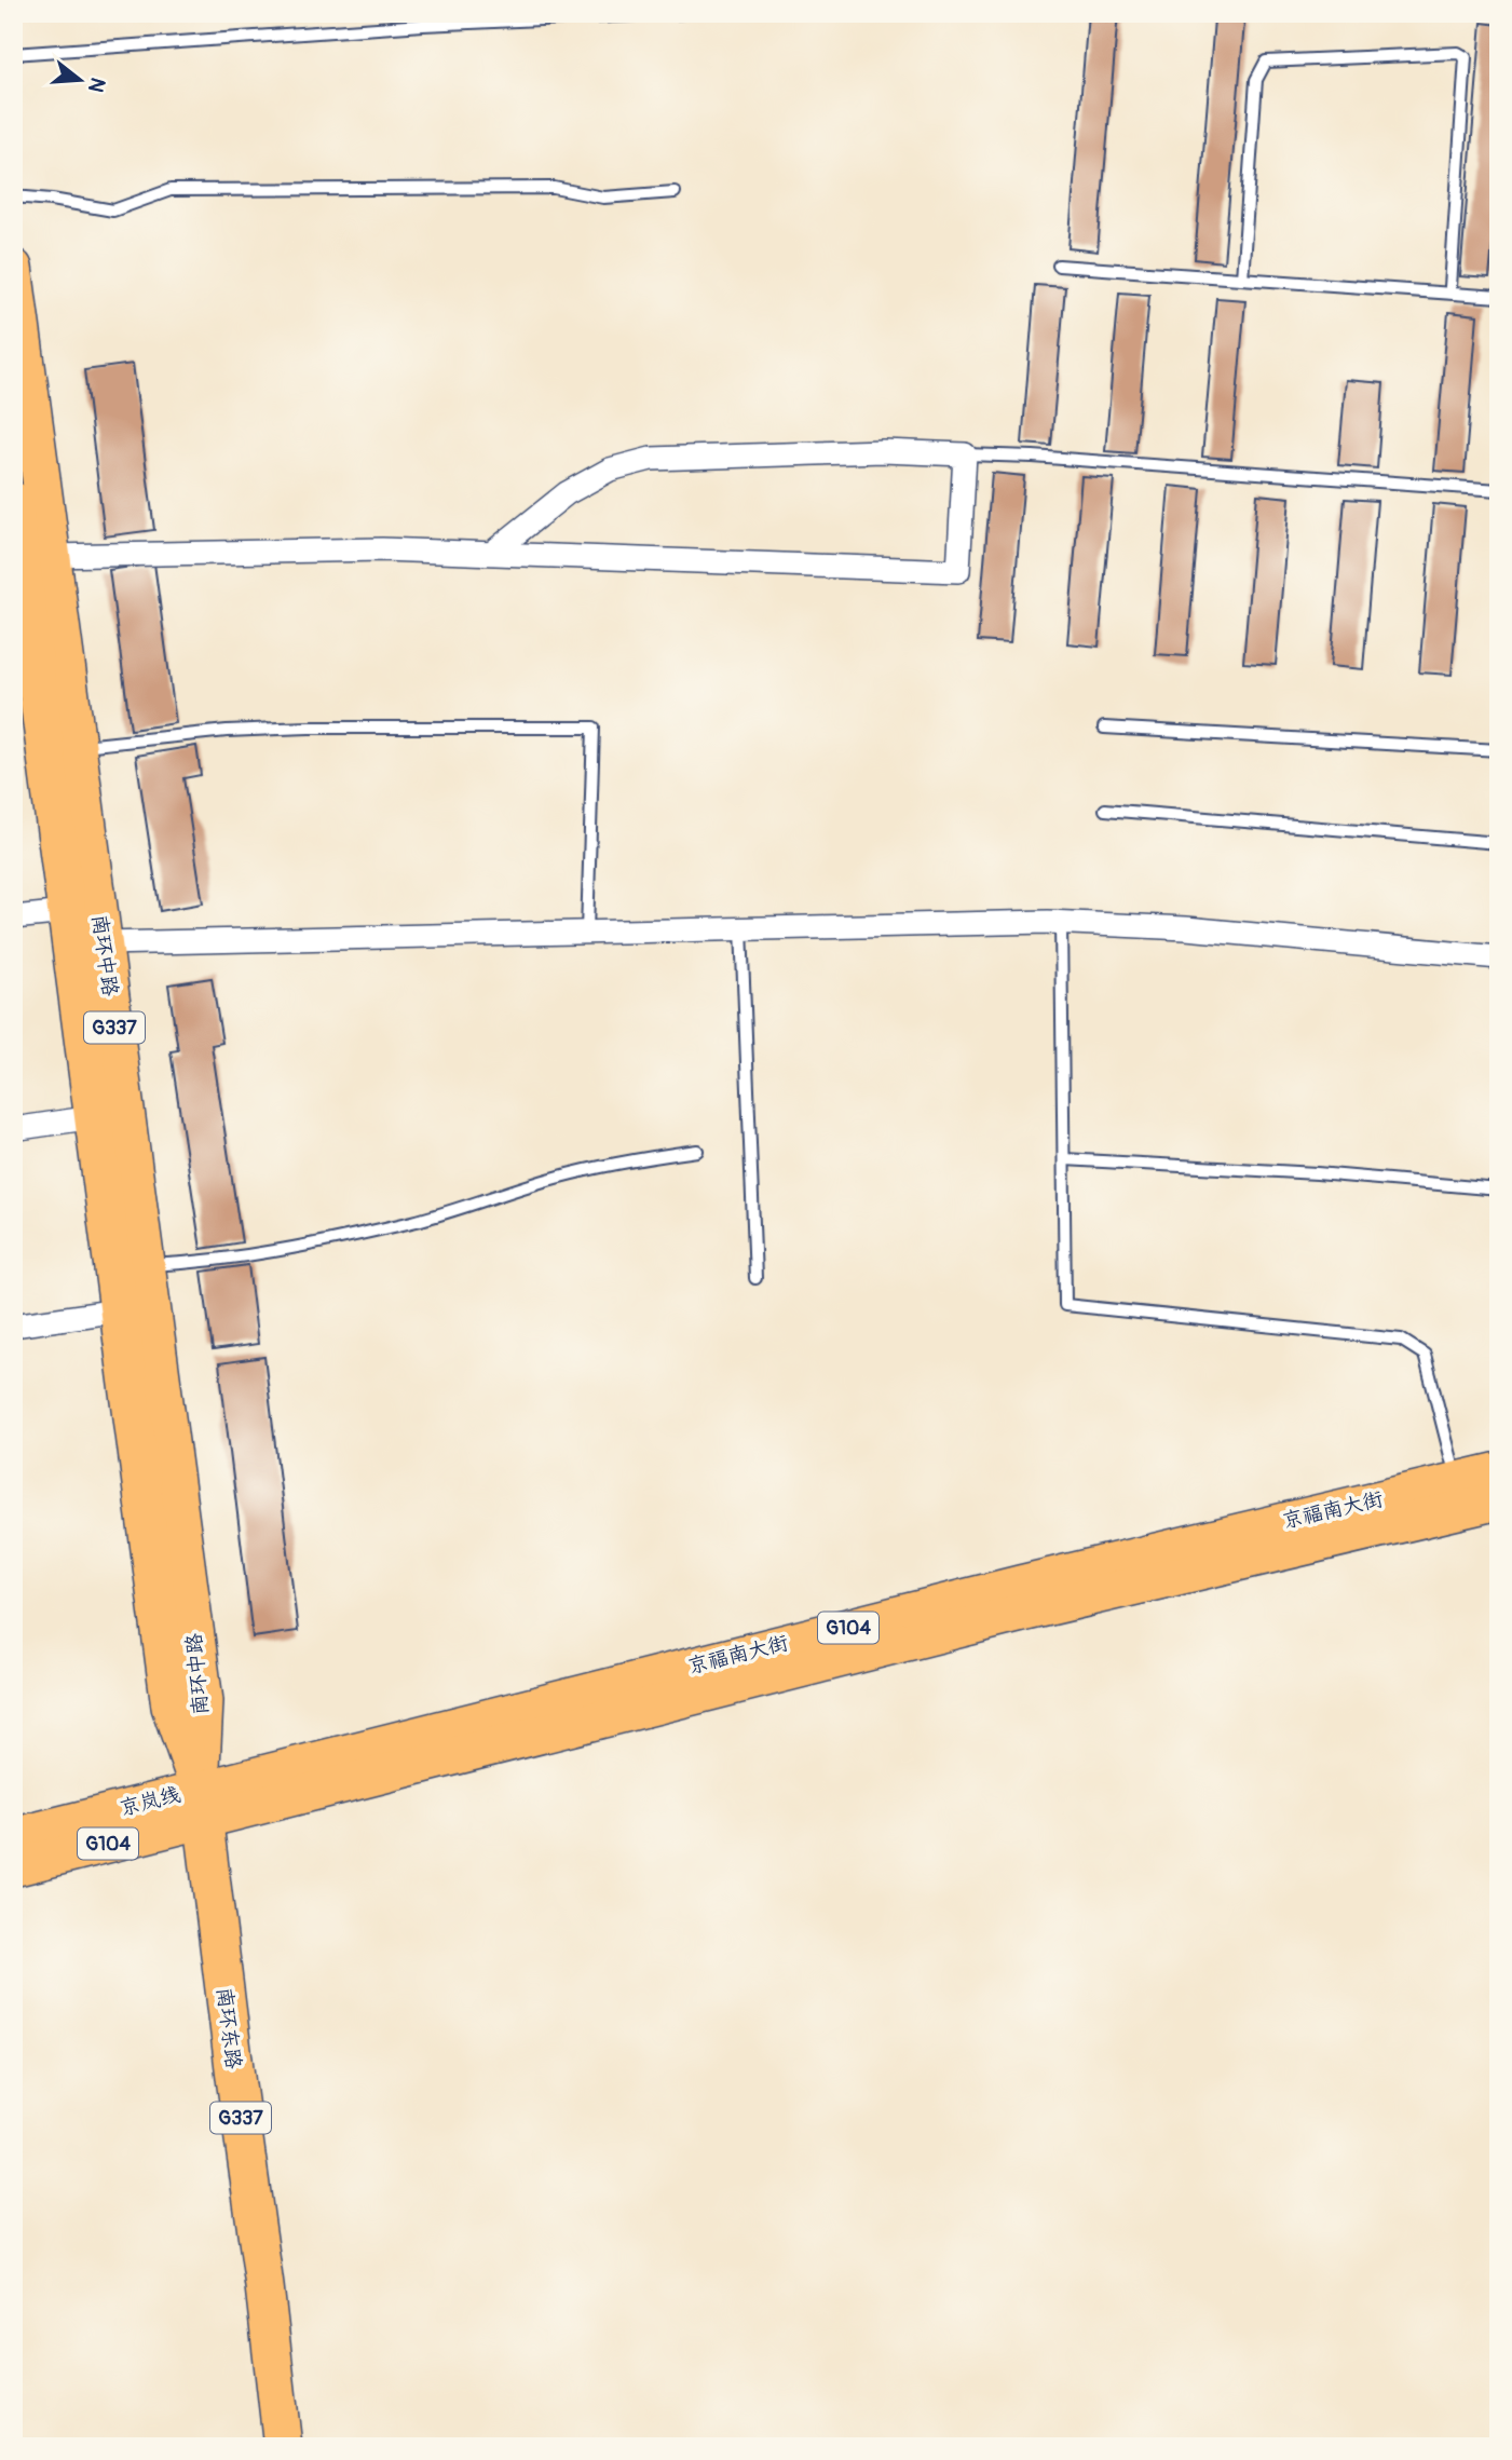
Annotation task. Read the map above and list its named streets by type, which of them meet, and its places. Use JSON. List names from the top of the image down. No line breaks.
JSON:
{"streets":{"highway":["南环中路","G337","京福南大街","G104","京岚线","南环东路"]},"crossings":[["南环中路","京福南大街"],["南环中路","京岚线"],["南环中路","南环东路"],["京福南大街","京岚线"],["京福南大街","南环东路"],["京岚线","南环东路"]],"north":"right"}
